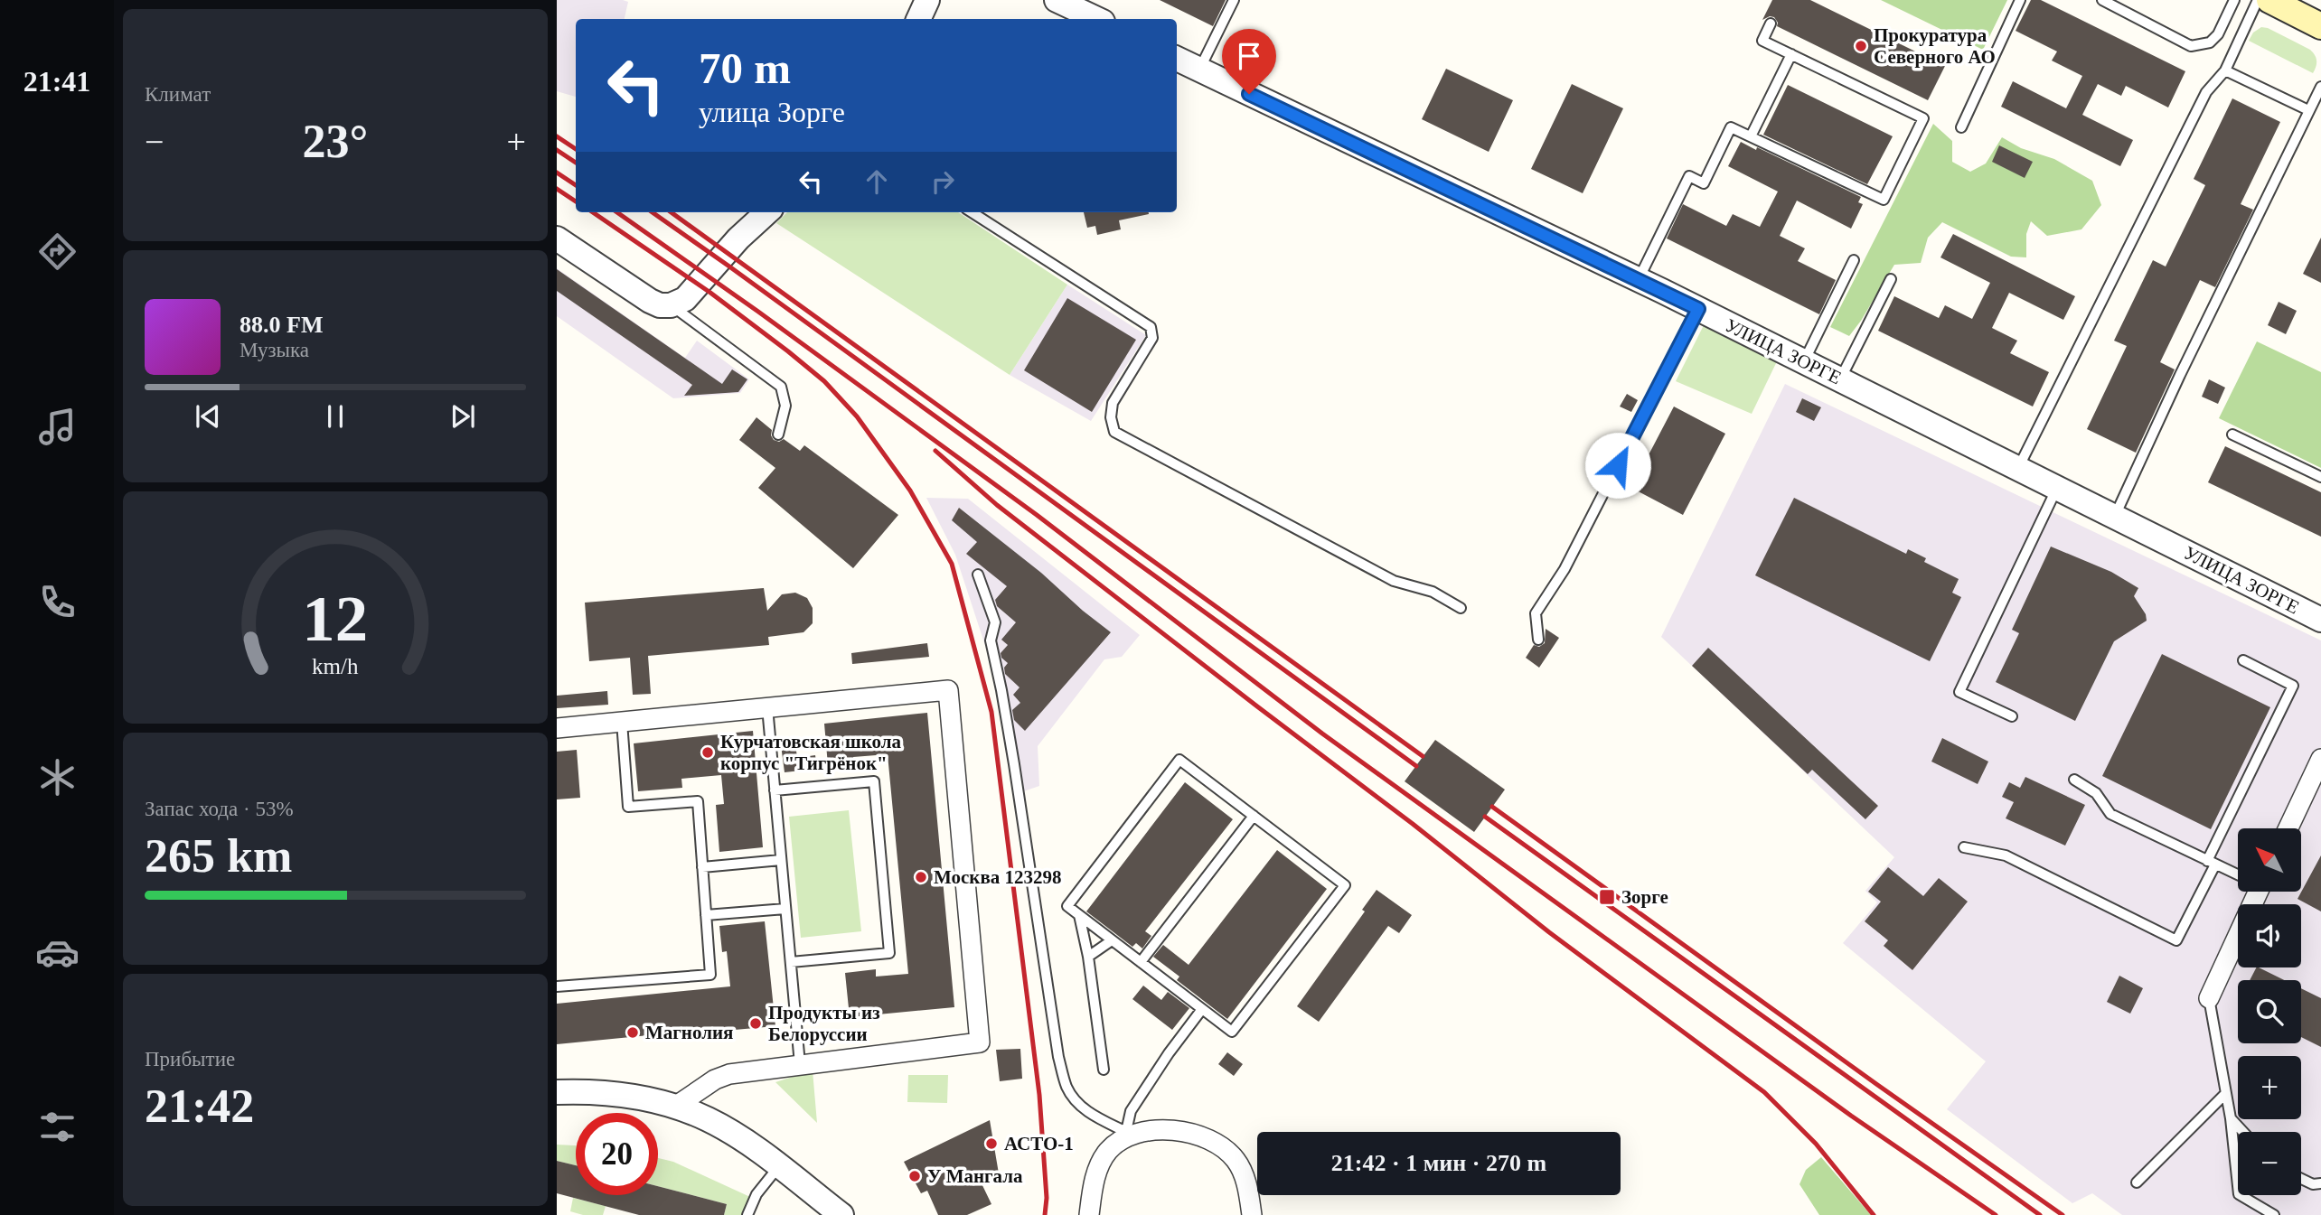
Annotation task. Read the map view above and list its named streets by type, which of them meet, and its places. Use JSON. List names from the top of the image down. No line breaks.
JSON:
{"streets":{"street":["УЛИЦА ЗОРГЕ"]},"places":{"other":["Прокуратура Северного АО","Курчатовская школа корпус \"Тигрёнок\"","Москва 123298","Продукты из Белоруссии","Магнолия","АСТО-1","У Мангала"],"transit":["Зорге"]},"north":"top left","page":{"tabs":"21:41","tile":["Климат",["Запас хода · 53%","265 km"],["Прибытие","21:42"]],"turn":["70 m","улица Зорге"],"heat":["−","23°","+"],"song":["88.0 FM","Музыка"],"map_buttons":["+","−"],"limit":"20","trip":"21:42 · 1 мин · 270 m","gauge":["12","km/h"]}}
